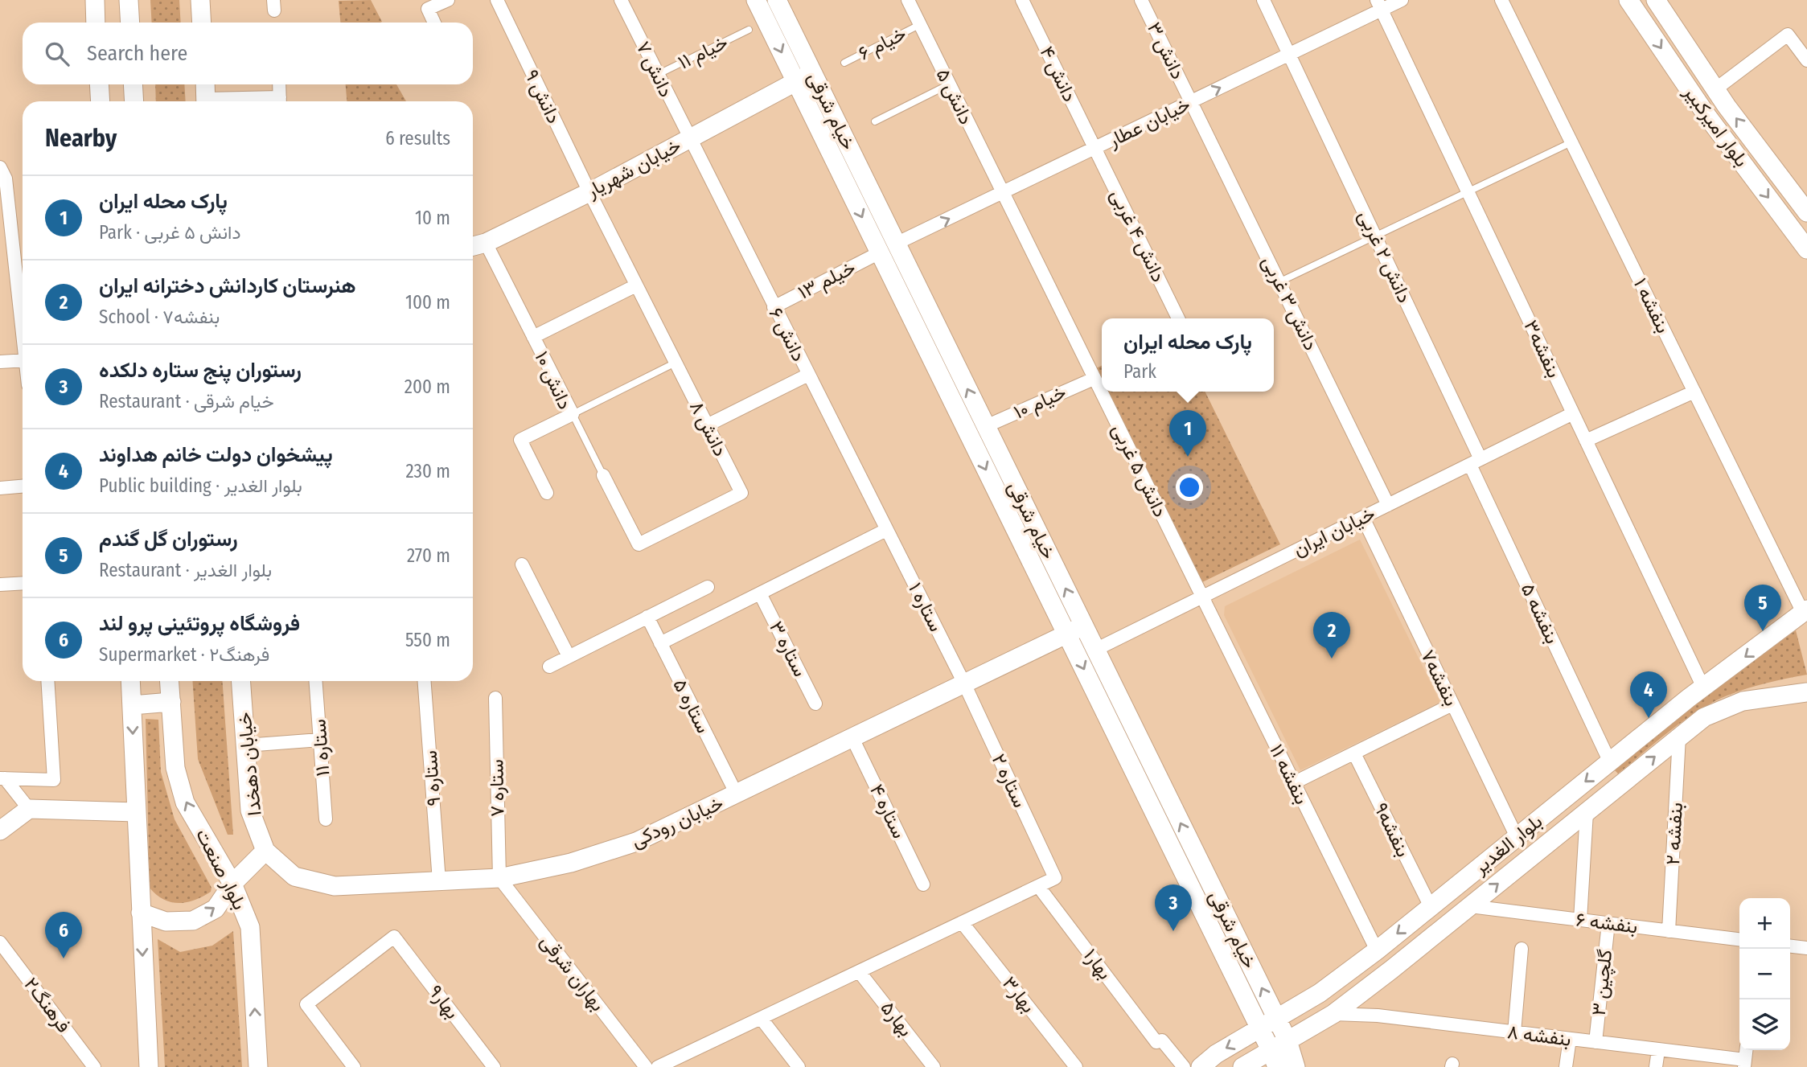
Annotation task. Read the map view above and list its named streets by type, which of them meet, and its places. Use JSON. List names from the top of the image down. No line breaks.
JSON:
{"streets":{"street":["دانش ۳","دانش ۷","دانش ۴","دانش ۹","دانش ۵","خیام شرقی","خیابان عطار","بلوار امیرکبیر","خیابان شهریار","دانش ۴ غربی","دانش ۲ غربی","خیلم ۱۳","دانش ۳ غربی","بنفشه ۱","دانش ۶","بنفشه۳","دانش ۱۰","خیام ۱۰","دانش ۸","دانش ۵ غربی","خیابان ایران","ستاره ۱","بنفشه ۵","ستاره ۳","بنفشه۷","ستاره ۵","ستاره ۱۱","خیابان دهخدا","بنفشه ۱۱","ستاره ۹","ستاره ۲","ستاره ۷","ستاره ۴","خیابان رودکی","بنفشه۹","بنفشه ۲","بلوار الغدیر","بلوار صنعت","بنفشه ۶","بهار۱","بهاران شرقی","گلچین ۳","بهار۳","بهار۹","فرهنگ۲","بهار۵","بنفشه ۸"],"lane":["خیام ۶","خیام ۱۱"]},"crossings":[["خیام ۶","دانش ۵"],["دانش ۳","خیابان عطار"],["دانش ۳","دانش ۳ غربی"],["خیام ۱۱","دانش ۷"],["دانش ۷","خیابان شهریار"],["دانش ۷","دانش ۶"],["دانش ۴","خیابان عطار"],["دانش ۴","دانش ۴ غربی"],["دانش ۹","خیابان شهریار"],["دانش ۹","دانش ۸"],["دانش ۵","خیابان عطار"],["دانش ۵","دانش ۵ غربی"],["خیام شرقی","خیابان عطار"],["خیام شرقی","خیابان شهریار"],["خیام شرقی","خیلم ۱۳"],["خیام شرقی","خیام ۱۰"],["خیام شرقی","خیابان ایران"],["خیام شرقی","خیابان رودکی"],["خیام شرقی","بلوار الغدیر"],["خیابان عطار","دانش ۴ غربی"],["خیابان عطار","دانش ۲ غربی"],["خیابان عطار","خیلم ۱۳"],["خیابان عطار","دانش ۳ غربی"],["خیابان عطار","بنفشه۳"],["خیابان عطار","دانش ۵ غربی"],["خیابان شهریار","دانش ۶"],["خیابان شهریار","دانش ۱۰"],["خیابان شهریار","دانش ۸"],["دانش ۲ غربی","خیابان ایران"],["دانش ۲ غربی","بنفشه ۵"],["خیلم ۱۳","دانش ۶"],["دانش ۳ غربی","خیابان ایران"],["بنفشه ۱","بلوار الغدیر"],["دانش ۶","ستاره ۱"],["بنفشه۳","خیابان ایران"],["بنفشه۳","بلوار الغدیر"],["خیام ۱۰","دانش ۵ غربی"],["دانش ۵ غربی","خیابان ایران"],["دانش ۵ غربی","بنفشه ۱۱"],["خیابان ایران","بنفشه ۵"],["خیابان ایران","بنفشه۷"],["خیابان ایران","بنفشه ۱۱"],["ستاره ۱","ستاره ۲"],["ستاره ۱","خیابان رودکی"],["بنفشه ۵","بلوار الغدیر"],["بنفشه۷","بلوار الغدیر"],["ستاره ۵","خیابان رودکی"],["خیابان دهخدا","خیابان رودکی"],["بنفشه ۱۱","بلوار الغدیر"],["ستاره ۹","خیابان رودکی"],["ستاره ۲","خیابان رودکی"],["ستاره ۲","بهار۱"],["ستاره ۷","خیابان رودکی"],["ستاره ۷","بهاران شرقی"],["ستاره ۴","خیابان رودکی"],["خیابان رودکی","بهاران شرقی"],["بنفشه۹","بلوار الغدیر"],["بنفشه ۲","بلوار الغدیر"],["بنفشه ۲","بنفشه ۶"],["بلوار الغدیر","بنفشه ۶"],["بلوار الغدیر","بنفشه ۸"],["بنفشه ۶","گلچین ۳"],["گلچین ۳","بنفشه ۸"]],"one_way":["خیابان عطار"],"page":{"search":"Search here","heading":["Nearby","6 results"],"list":[{"mark":"1","name":"پارک محله ایران","note":"Park · دانش ۵ غربی","value":"10 m"},{"mark":"2","name":"هنرستان کاردانش دخترانه ایران","note":"School · بنفشه۷","value":"100 m"},{"mark":"3","name":"رستوران پنج ستاره دلکده","note":"Restaurant · خیام شرقی","value":"200 m"},{"mark":"4","name":"پیشخوان دولت خانم هداوند","note":"Public building · بلوار الغدیر","value":"230 m"},{"mark":"5","name":"رستوران گل گندم","note":"Restaurant · بلوار الغدیر","value":"270 m"},{"mark":"6","name":"فروشگاه پروتئینی پرو لند","note":"Supermarket · فرهنگ۲","value":"550 m"}],"popup":["پارک محله ایران","Park"],"pins":["1","5","2","4","3","6"],"map_buttons":["+","−"]}}
